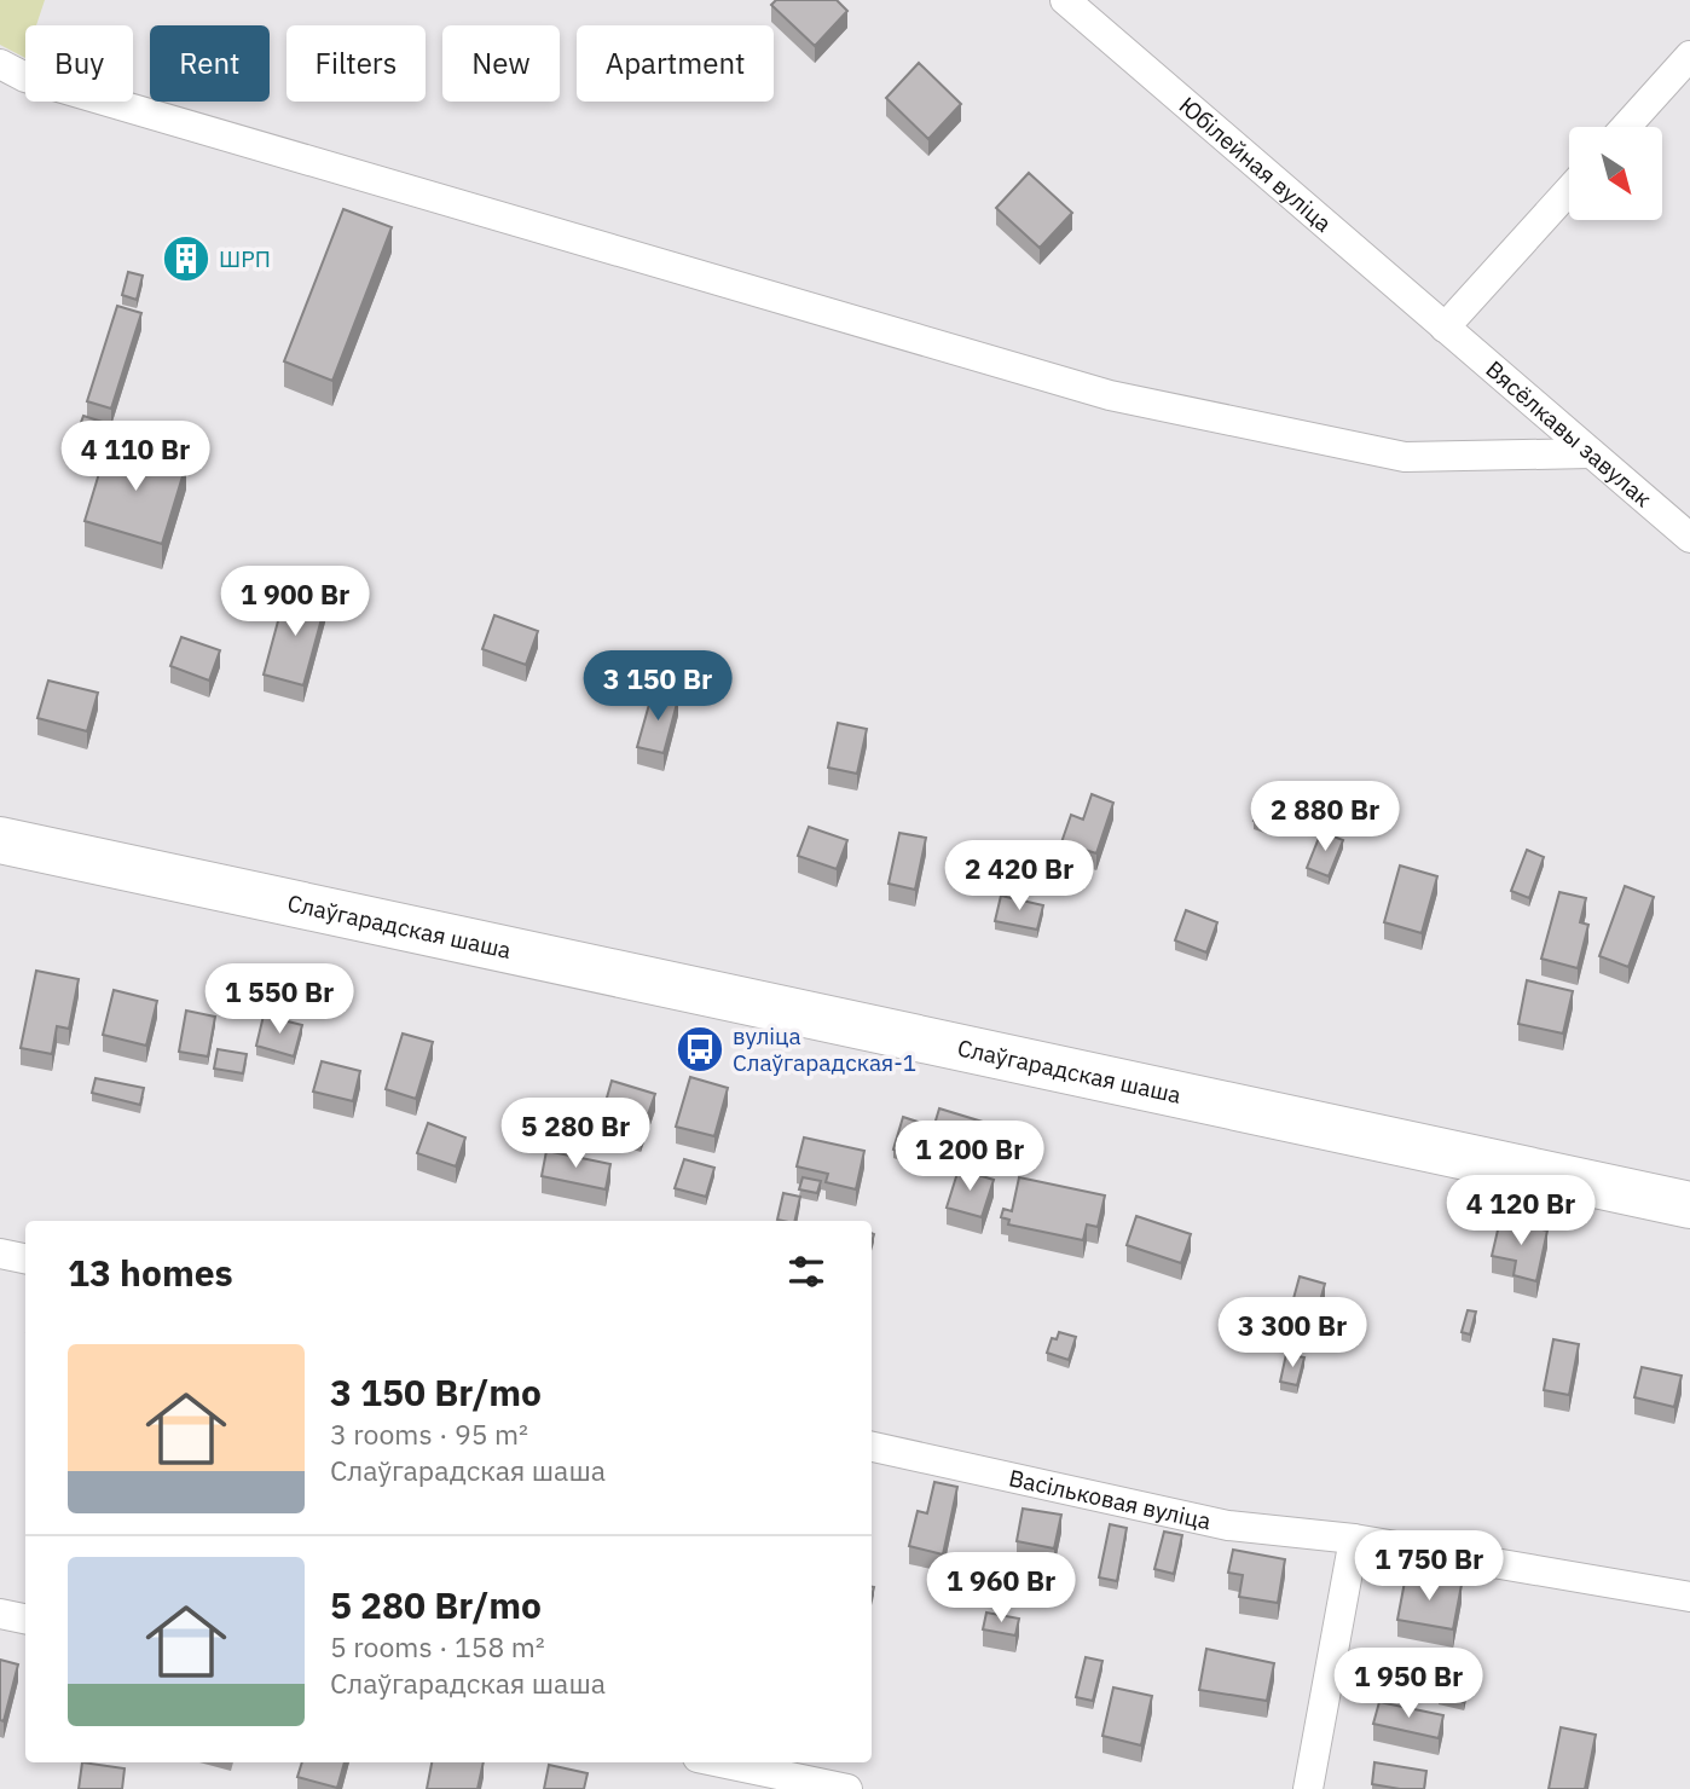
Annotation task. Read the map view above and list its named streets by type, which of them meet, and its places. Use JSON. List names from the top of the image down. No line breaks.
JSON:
{"streets":{"main road":["Слаўгарадская шаша"],"street":["Юбілейная вуліца","Вясёлкавы завулак","Васільковая вуліца"]},"crossings":[["Юбілейная вуліца","Вясёлкавы завулак"]],"places":{"building":["ШРП"],"bus stop":["вуліца Слаўгарадская-1"]},"north":"bottom right","page":{"chip":["Buy","Rent","Filters","New","Apartment"],"price":["4 110 Br","1 900 Br","3 150 Br","2 880 Br","2 420 Br","1 550 Br","5 280 Br","1 200 Br","4 120 Br","3 300 Br","1 750 Br","1 960 Br","1 950 Br"],"heading":"13 homes","list":[{"name":"3 150 Br/mo","note":"3 rooms · 95 m² · Слаўгарадская шаша"},{"name":"5 280 Br/mo","note":"5 rooms · 158 m² · Слаўгарадская шаша"}]}}
